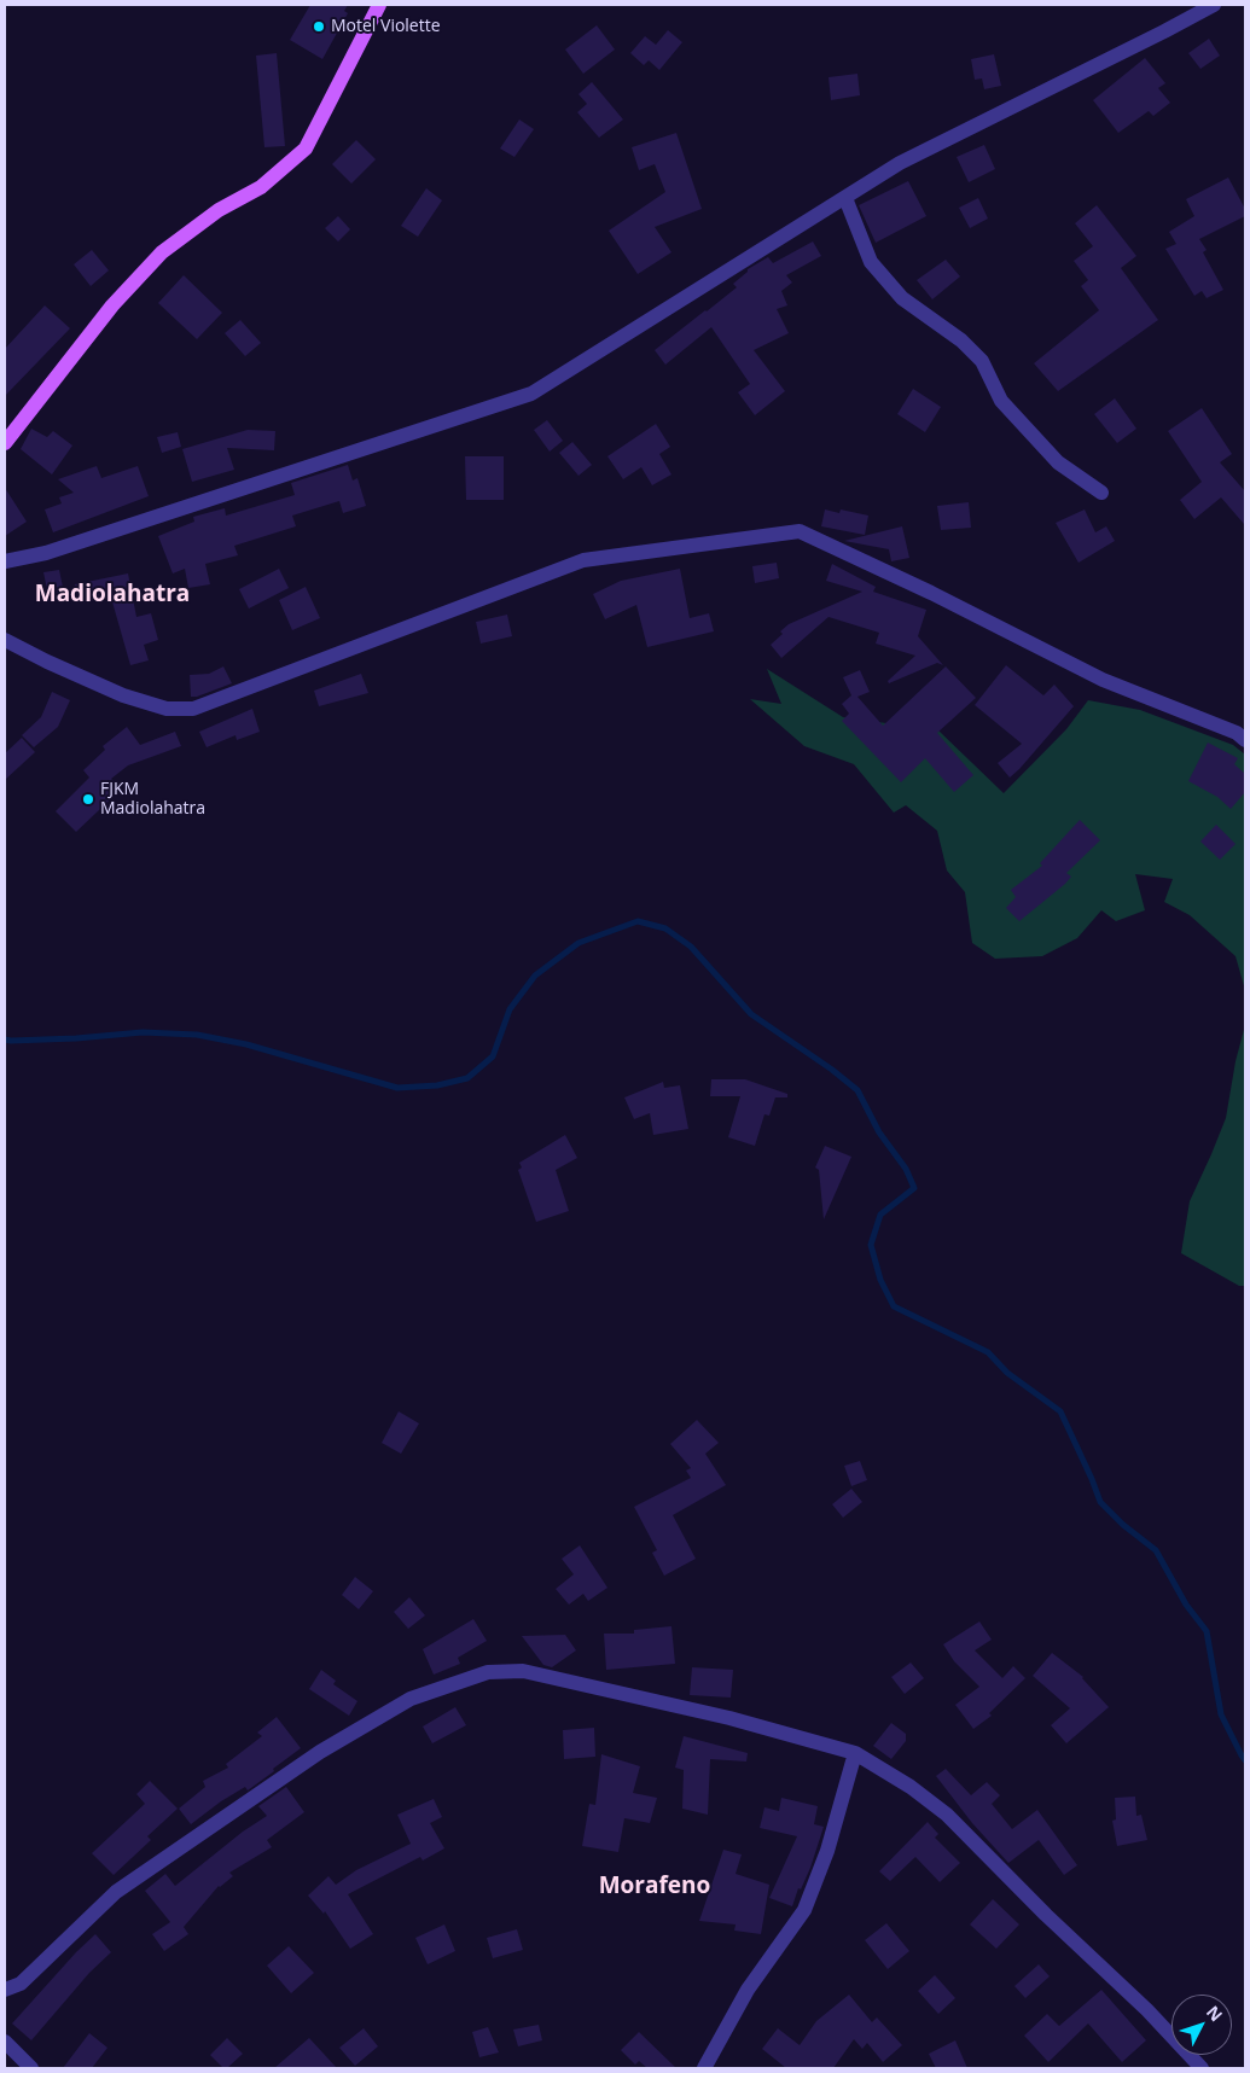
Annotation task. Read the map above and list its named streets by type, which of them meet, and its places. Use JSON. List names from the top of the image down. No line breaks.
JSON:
{"districts":["Madiolahatra","Morafeno"],"places":["Motel Violette","FJKM Madiolahatra"],"north":"top right"}
